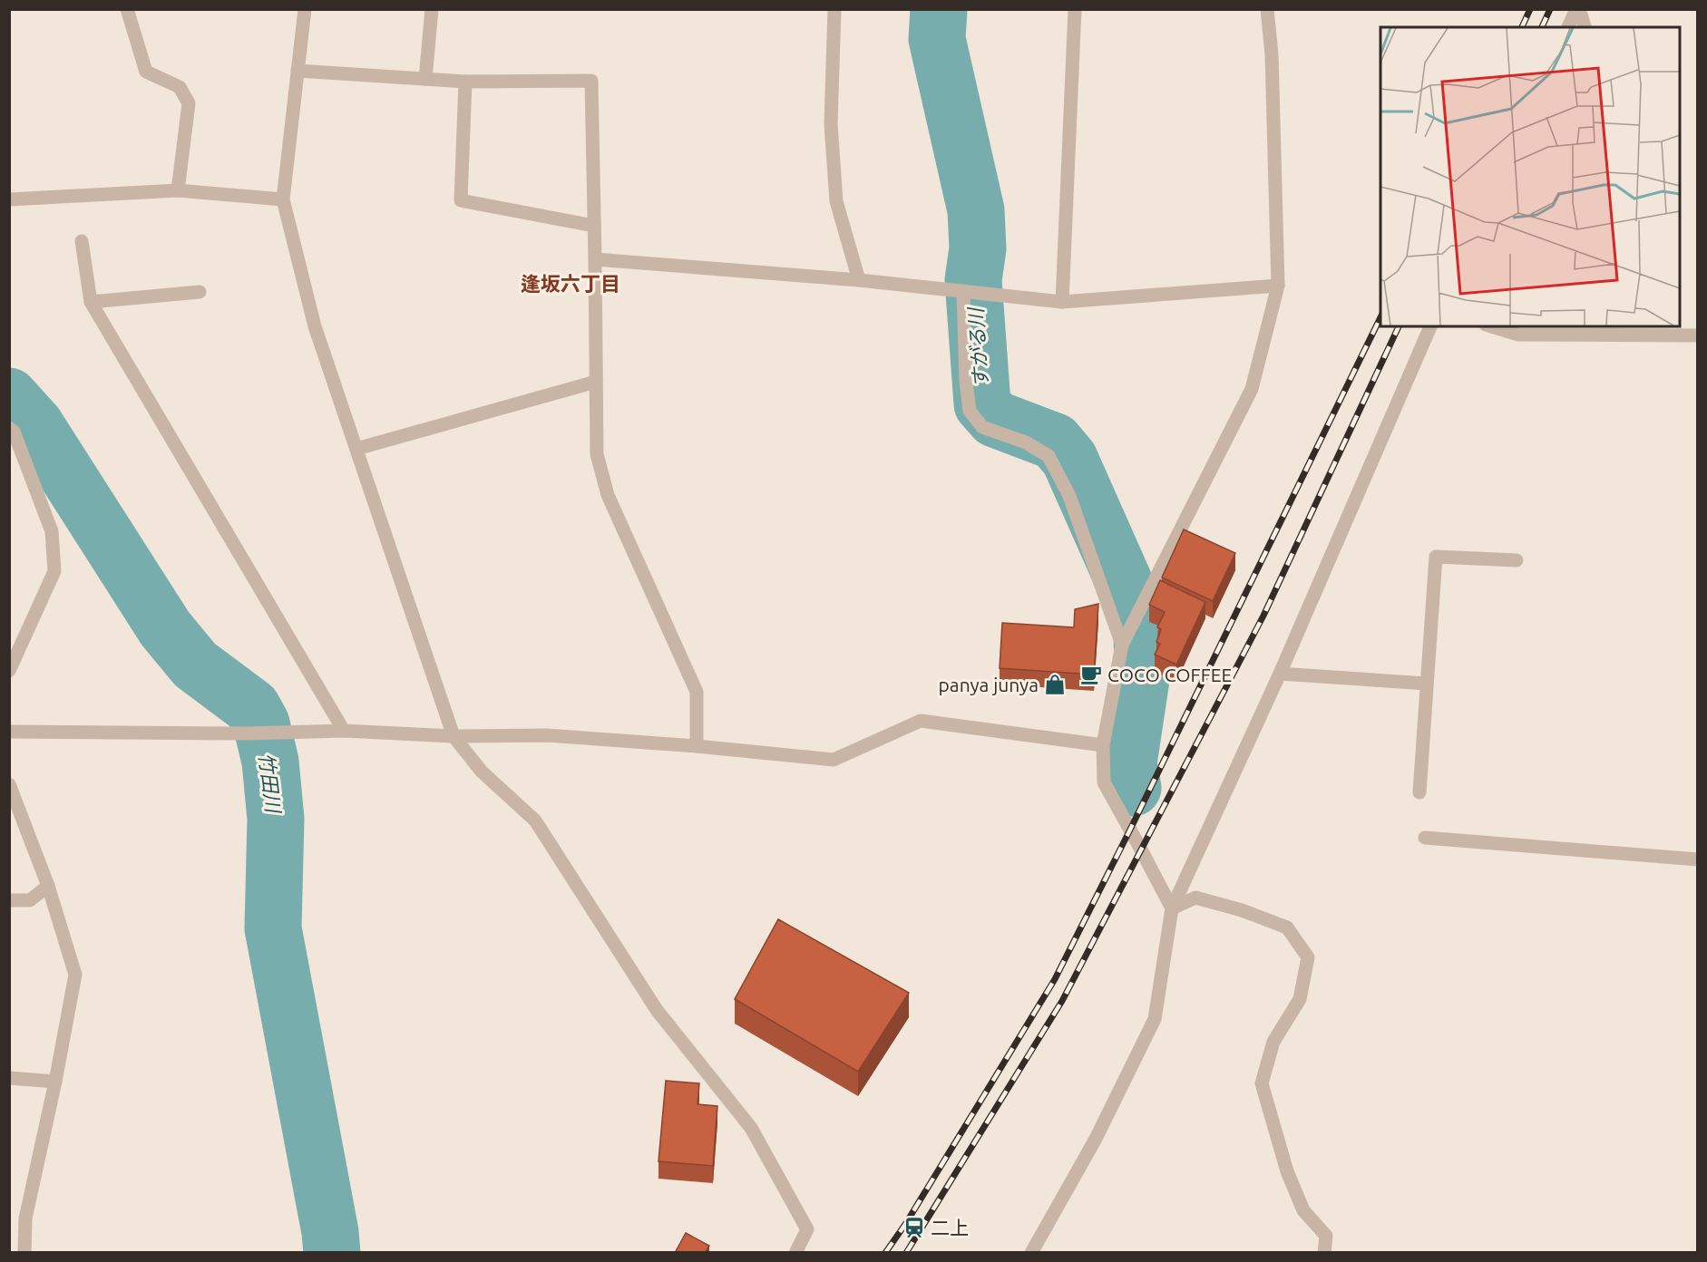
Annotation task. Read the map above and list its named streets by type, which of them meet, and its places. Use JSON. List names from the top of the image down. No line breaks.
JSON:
{"districts":["逢坂六丁目"],"water":["すがる川","竹田川"],"places":{"cafe":["COCO COFFEE"],"shop":["panya junya"],"station":["二上"]}}
